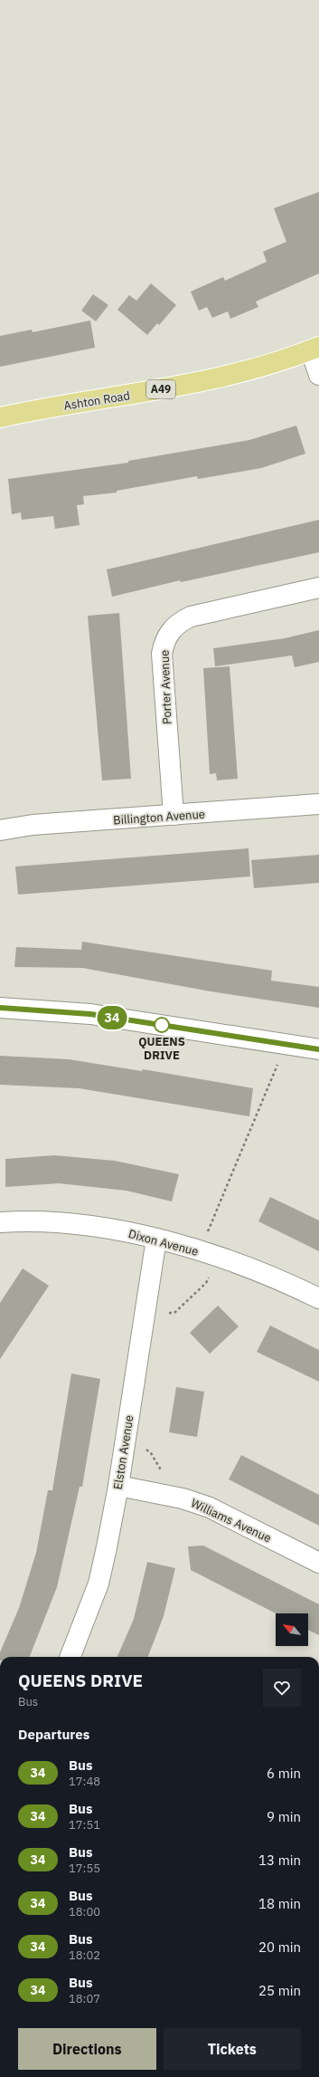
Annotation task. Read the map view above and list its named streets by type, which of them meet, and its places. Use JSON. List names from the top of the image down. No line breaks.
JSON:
{"streets":{"main road":["A49","Ashton Road"],"street":["Porter Avenue","Billington Avenue","Dixon Avenue","Elston Avenue","Williams Avenue"]},"crossings":[["Porter Avenue","Billington Avenue"],["Dixon Avenue","Elston Avenue"],["Elston Avenue","Williams Avenue"]],"places":["QUEENS DRIVE"],"lines":["bus line 34"],"north":"top left","page":{"on_map":"34","heading":[["QUEENS DRIVE","Bus"],"Departures"],"list":[{"mark":"34","name":"Bus","note":"17:48","value":"6 min"},{"mark":"34","name":"Bus","note":"17:51","value":"9 min"},{"mark":"34","name":"Bus","note":"17:55","value":"13 min"},{"mark":"34","name":"Bus","note":"18:00","value":"18 min"},{"mark":"34","name":"Bus","note":"18:02","value":"20 min"},{"mark":"34","name":"Bus","note":"18:07","value":"25 min"}],"buttons":["Directions","Tickets"]}}
